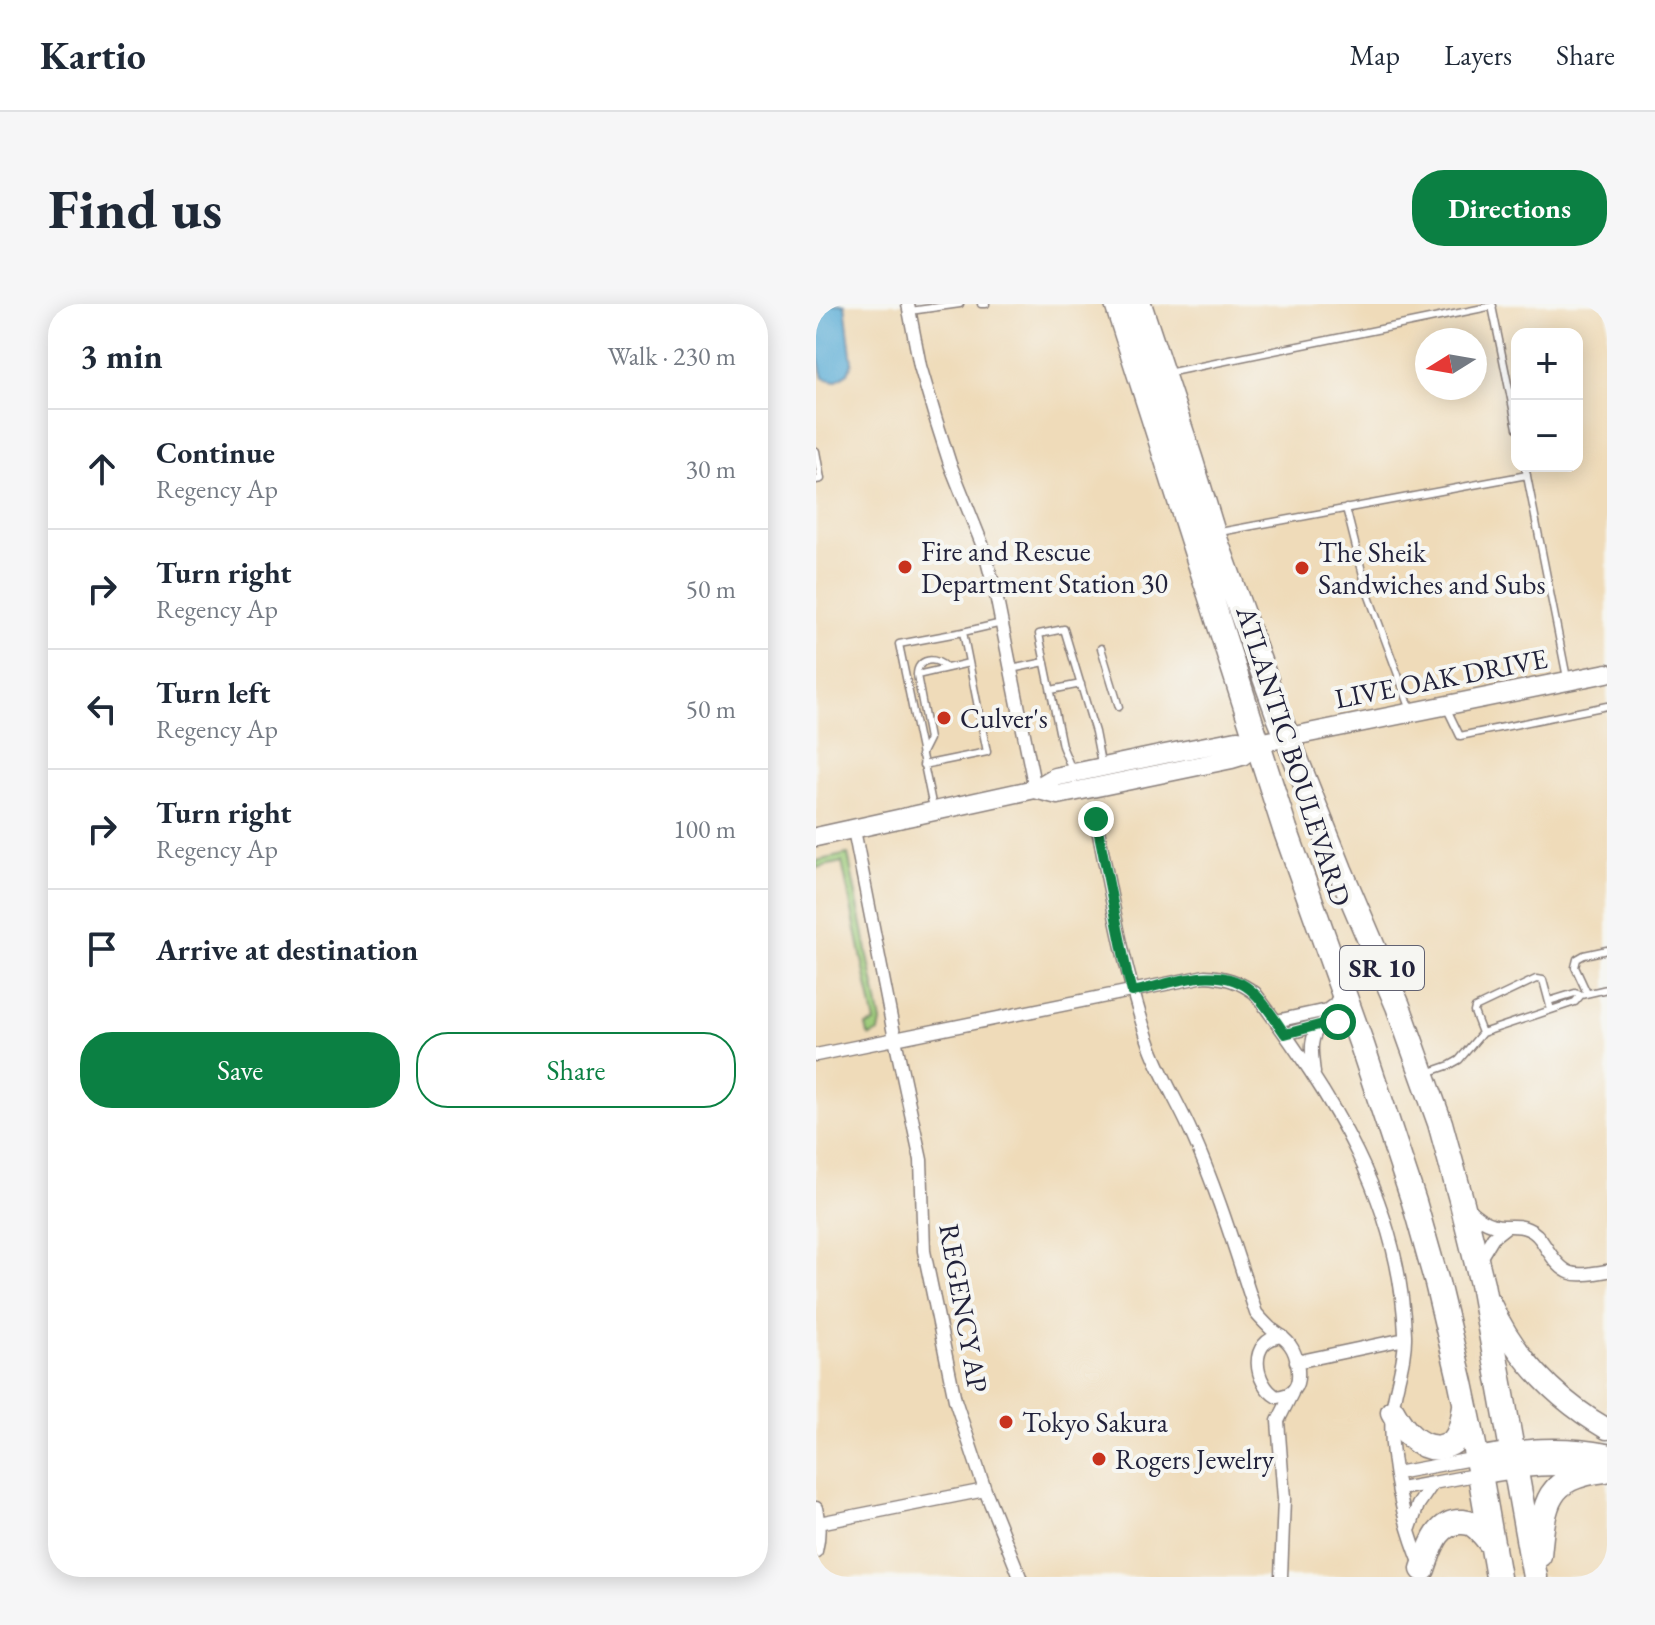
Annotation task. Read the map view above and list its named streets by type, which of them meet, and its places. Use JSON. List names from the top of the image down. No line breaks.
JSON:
{"streets":{"highway":["ATLANTIC BOULEVARD","SR 10"],"main road":["LIVE OAK DRIVE"],"street":["REGENCY AP"]},"crossings":[["LIVE OAK DRIVE","ATLANTIC BOULEVARD"]],"places":["Fire and Rescue Department Station 30","The Sheik Sandwiches and Subs","Culver's","Tokyo Sakura","Rogers Jewelry"],"north":"left","page":{"header":"Kartio","nav":["Map","Layers","Share"],"buttons":["Directions",["Save","Share"]],"title":"Find us","heading":["3 min","Walk · 230 m"],"map_buttons":["+","−"],"list":[["Continue","Regency Ap","30 m"],["Turn right","Regency Ap","50 m"],["Turn left","Regency Ap","50 m"],["Turn right","Regency Ap","100 m"],"Arrive at destination"]}}
